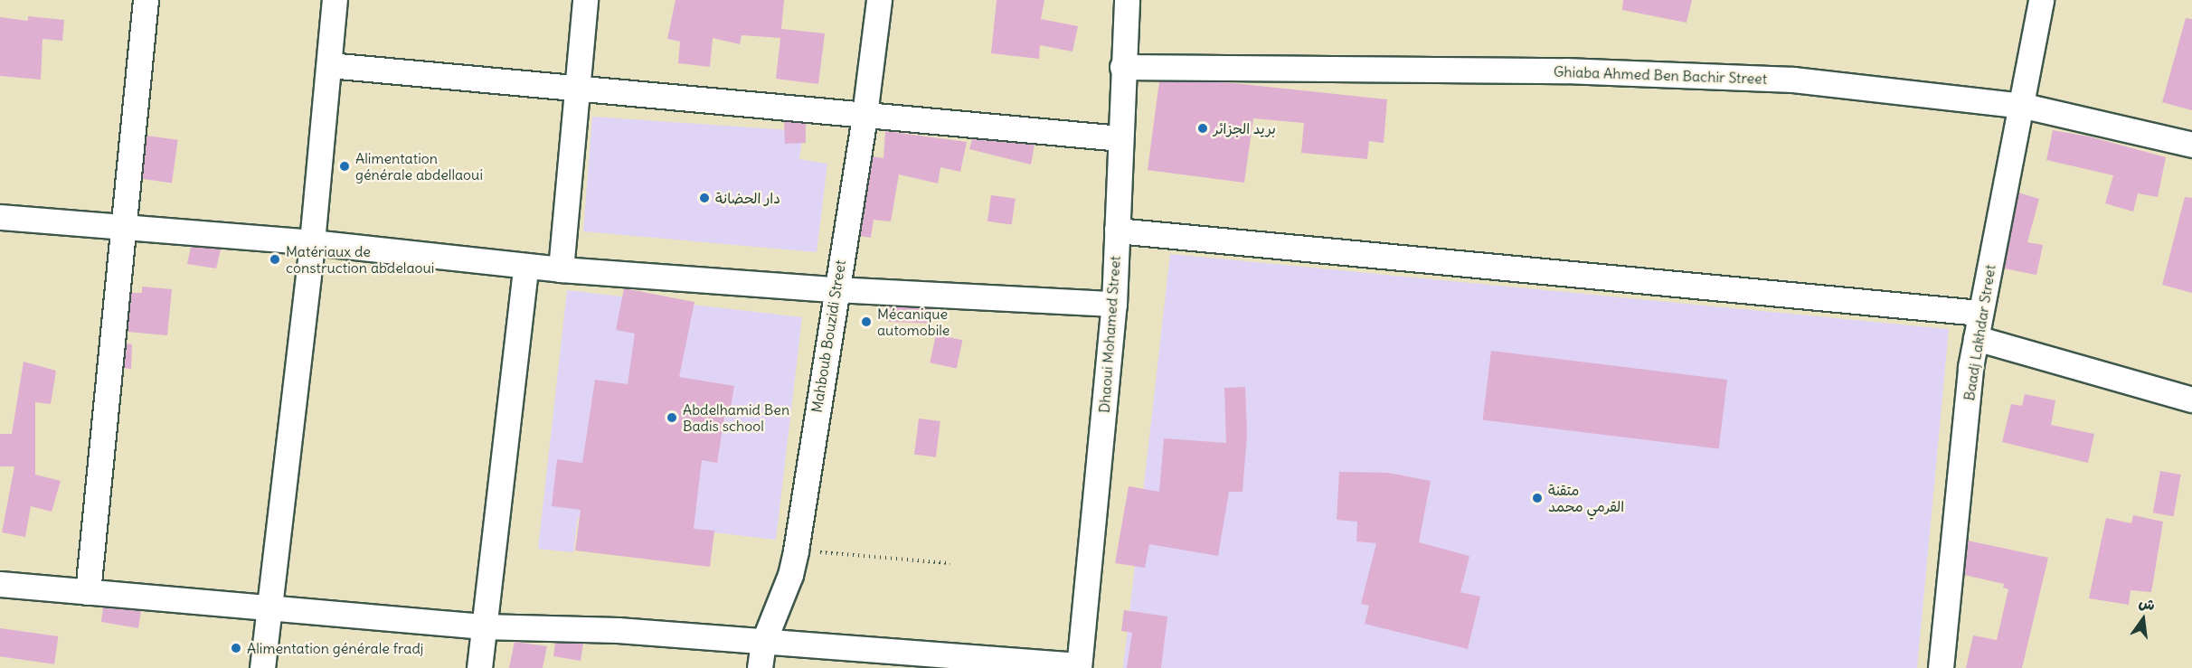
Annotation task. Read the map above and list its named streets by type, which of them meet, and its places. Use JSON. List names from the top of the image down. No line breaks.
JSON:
{"streets":{"street":["Ghiaba Ahmed Ben Bachir Street","Baadj Lakhdar Street","Dhaoui Mohamed Street","Mahboub Bouzidi Street"]},"crossings":[["Ghiaba Ahmed Ben Bachir Street","Baadj Lakhdar Street"],["Ghiaba Ahmed Ben Bachir Street","Dhaoui Mohamed Street"]],"places":["بريد الجزائر","Alimentation générale abdellaoui","دار الحضانة","Matériaux de construction abdelaoui","Mécanique automobile","Abdelhamid Ben Badis school","متقنة القرمي محمد","Alimentation générale fradj"],"north":"top"}
